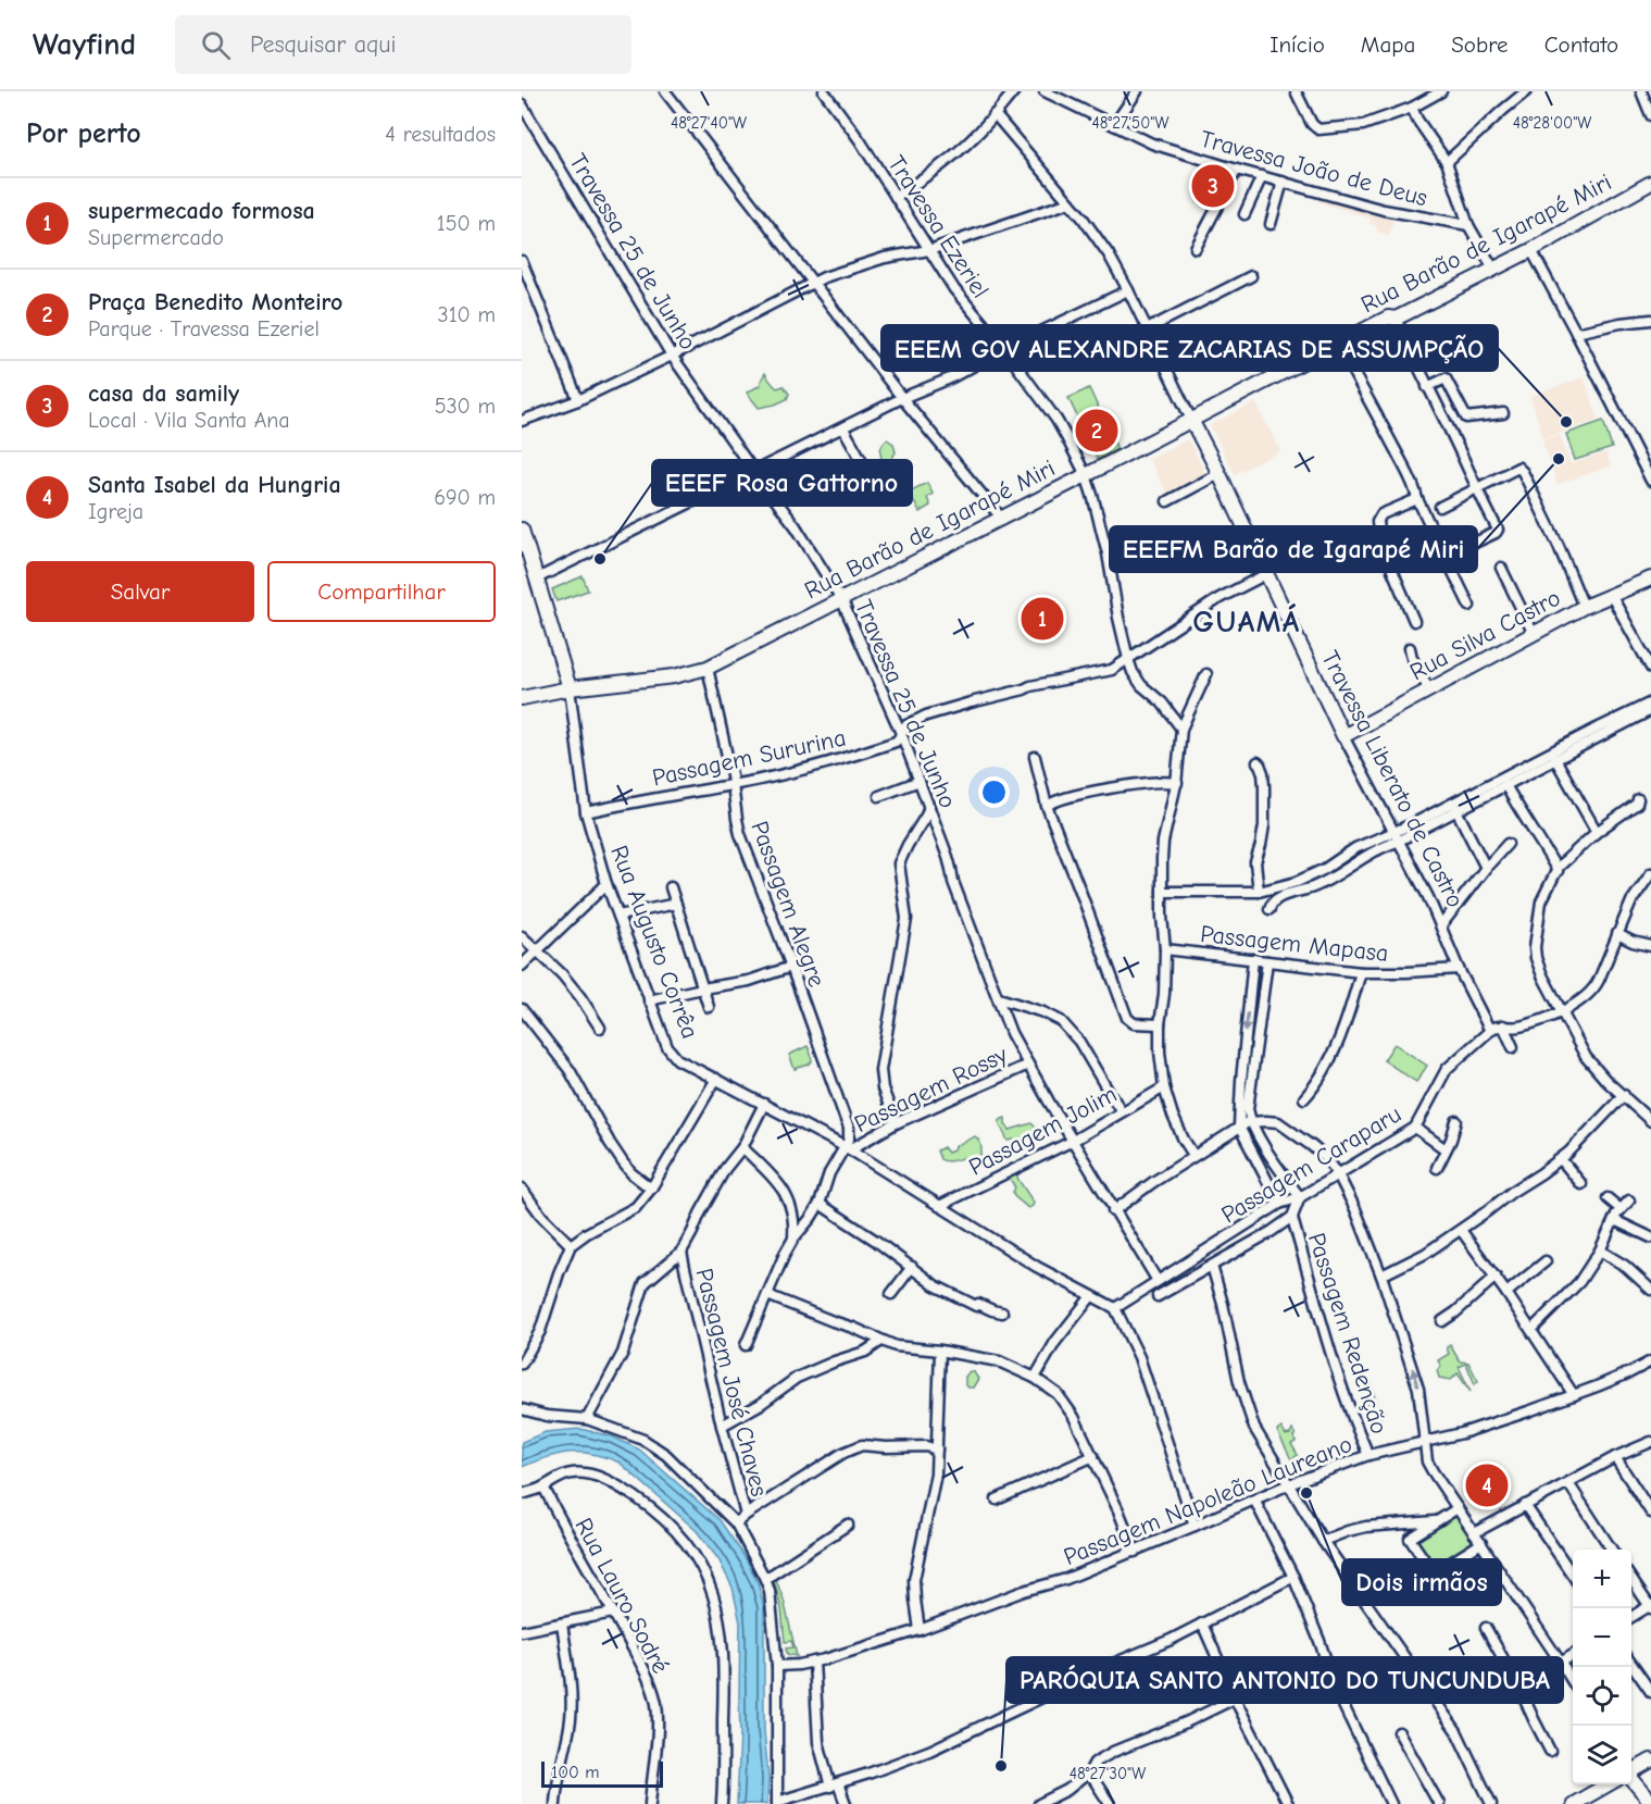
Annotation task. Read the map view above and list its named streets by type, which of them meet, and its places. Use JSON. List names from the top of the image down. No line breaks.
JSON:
{"streets":{"main road":["Rua Barão de Igarapé Miri","Rua Silva Castro","Travessa Liberato de Castro","Rua Augusto Corrêa"],"street":["Travessa João de Deus","Travessa Ezeriel","Travessa 25 de Junho","Passagem Sururina","Passagem Alegre","Passagem Mapasa","Passagem Rossy","Passagem Jolim","Passagem Caraparu","Passagem Redenção","Passagem José Chaves","Passagem Napoleão Laureano","Rua Lauro Sodré"]},"crossings":[["Travessa Ezeriel","Rua Barão de Igarapé Miri"],["Travessa Ezeriel","Passagem Sururina"],["Rua Barão de Igarapé Miri","Travessa 25 de Junho"],["Rua Barão de Igarapé Miri","Travessa Liberato de Castro"],["Rua Barão de Igarapé Miri","Passagem Alegre"],["Rua Barão de Igarapé Miri","Rua Augusto Corrêa"],["Travessa 25 de Junho","Passagem Sururina"],["Travessa 25 de Junho","Passagem Rossy"],["Travessa 25 de Junho","Passagem Jolim"],["Travessa 25 de Junho","Passagem Caraparu"],["Rua Silva Castro","Travessa Liberato de Castro"],["Passagem Sururina","Travessa Liberato de Castro"],["Passagem Sururina","Passagem Alegre"],["Passagem Sururina","Rua Augusto Corrêa"],["Travessa Liberato de Castro","Passagem Mapasa"],["Travessa Liberato de Castro","Passagem Caraparu"],["Passagem Alegre","Rua Augusto Corrêa"],["Passagem Alegre","Passagem Rossy"],["Rua Augusto Corrêa","Passagem Rossy"],["Rua Augusto Corrêa","Passagem Jolim"],["Rua Augusto Corrêa","Passagem Caraparu"],["Passagem Caraparu","Passagem Redenção"],["Passagem Redenção","Passagem Napoleão Laureano"],["Passagem José Chaves","Passagem Napoleão Laureano"]],"districts":["GUAMÁ"],"places":["EEEM GOV ALEXANDRE ZACARIAS DE ASSUMPÇÃO","EEEFM Barão de Igarapé Miri","EEEF Rosa Gattorno","Dois irmãos","PARÓQUIA SANTO ANTONIO DO TUNCUNDUBA"],"scale_bar":"100 m","page":{"header":"Wayfind","search":"Pesquisar aqui","nav":["Início","Mapa","Sobre","Contato"],"heading":["Por perto","4 resultados"],"pins":["3","2","1","4"],"list":[{"mark":"1","name":"supermecado formosa","note":"Supermercado","value":"150 m"},{"mark":"2","name":"Praça Benedito Monteiro","note":"Parque · Travessa Ezeriel","value":"310 m"},{"mark":"3","name":"casa da samily","note":"Local · Vila Santa Ana","value":"530 m"},{"mark":"4","name":"Santa Isabel da Hungria","note":"Igreja","value":"690 m"}],"buttons":["Salvar","Compartilhar"],"map_buttons":["+","−"],"scale":"100 m"},"coordinates":["48°27'40\"W","48°27'50\"W","48°28'00\"W","48°27'30\"W"]}
